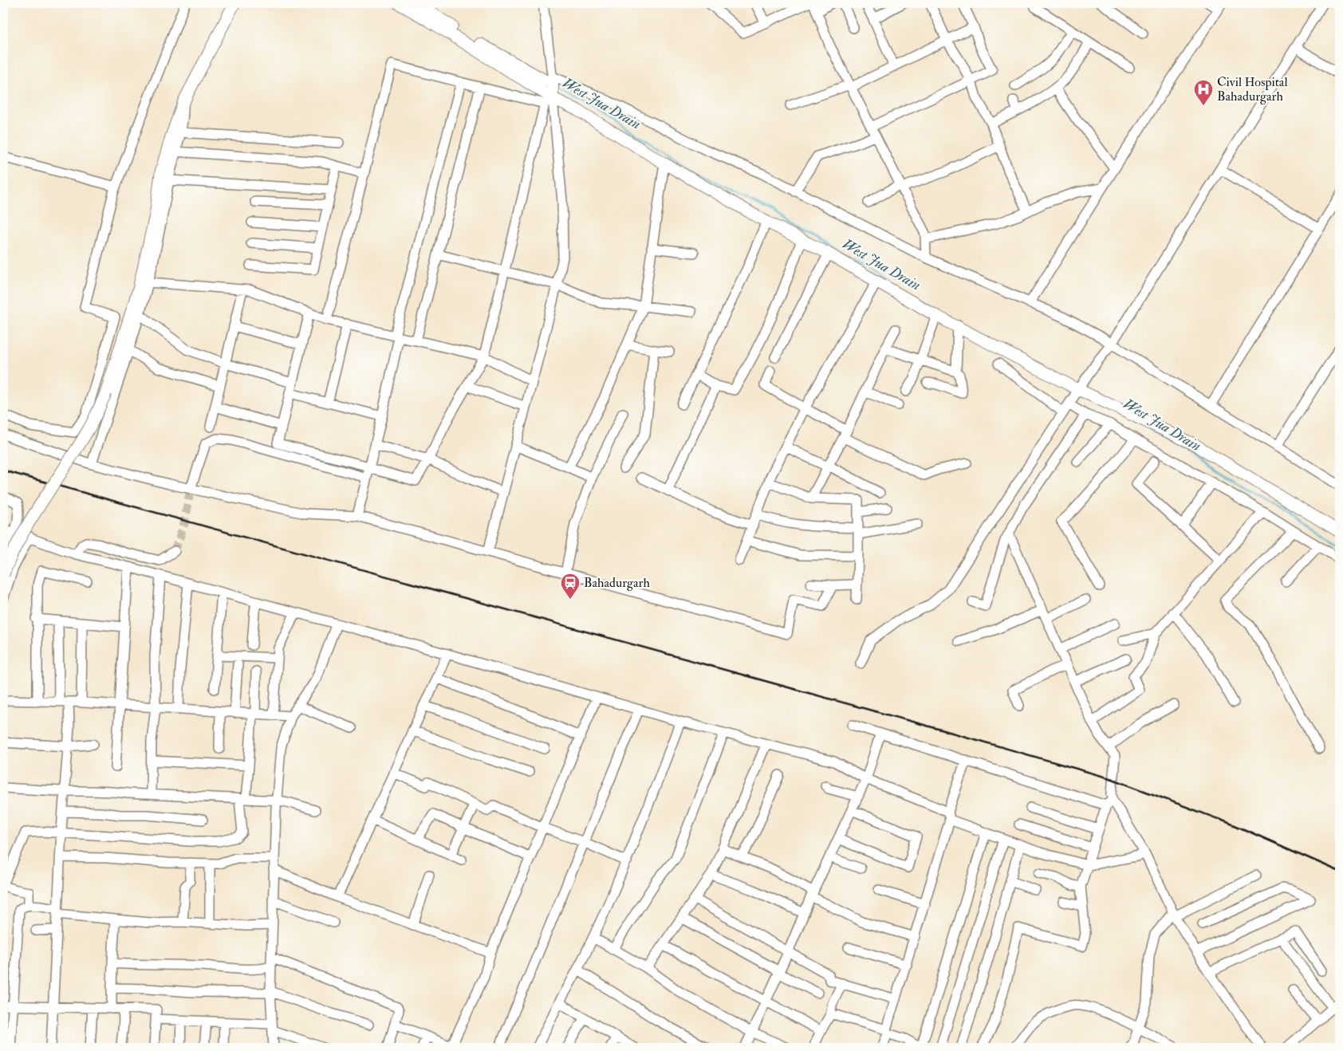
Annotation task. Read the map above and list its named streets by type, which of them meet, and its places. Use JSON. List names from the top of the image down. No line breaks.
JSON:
{"water":["West Jua Drain"],"places":{"hospital":["Civil Hospital Bahadurgarh"],"station":["Bahadurgarh"]}}
